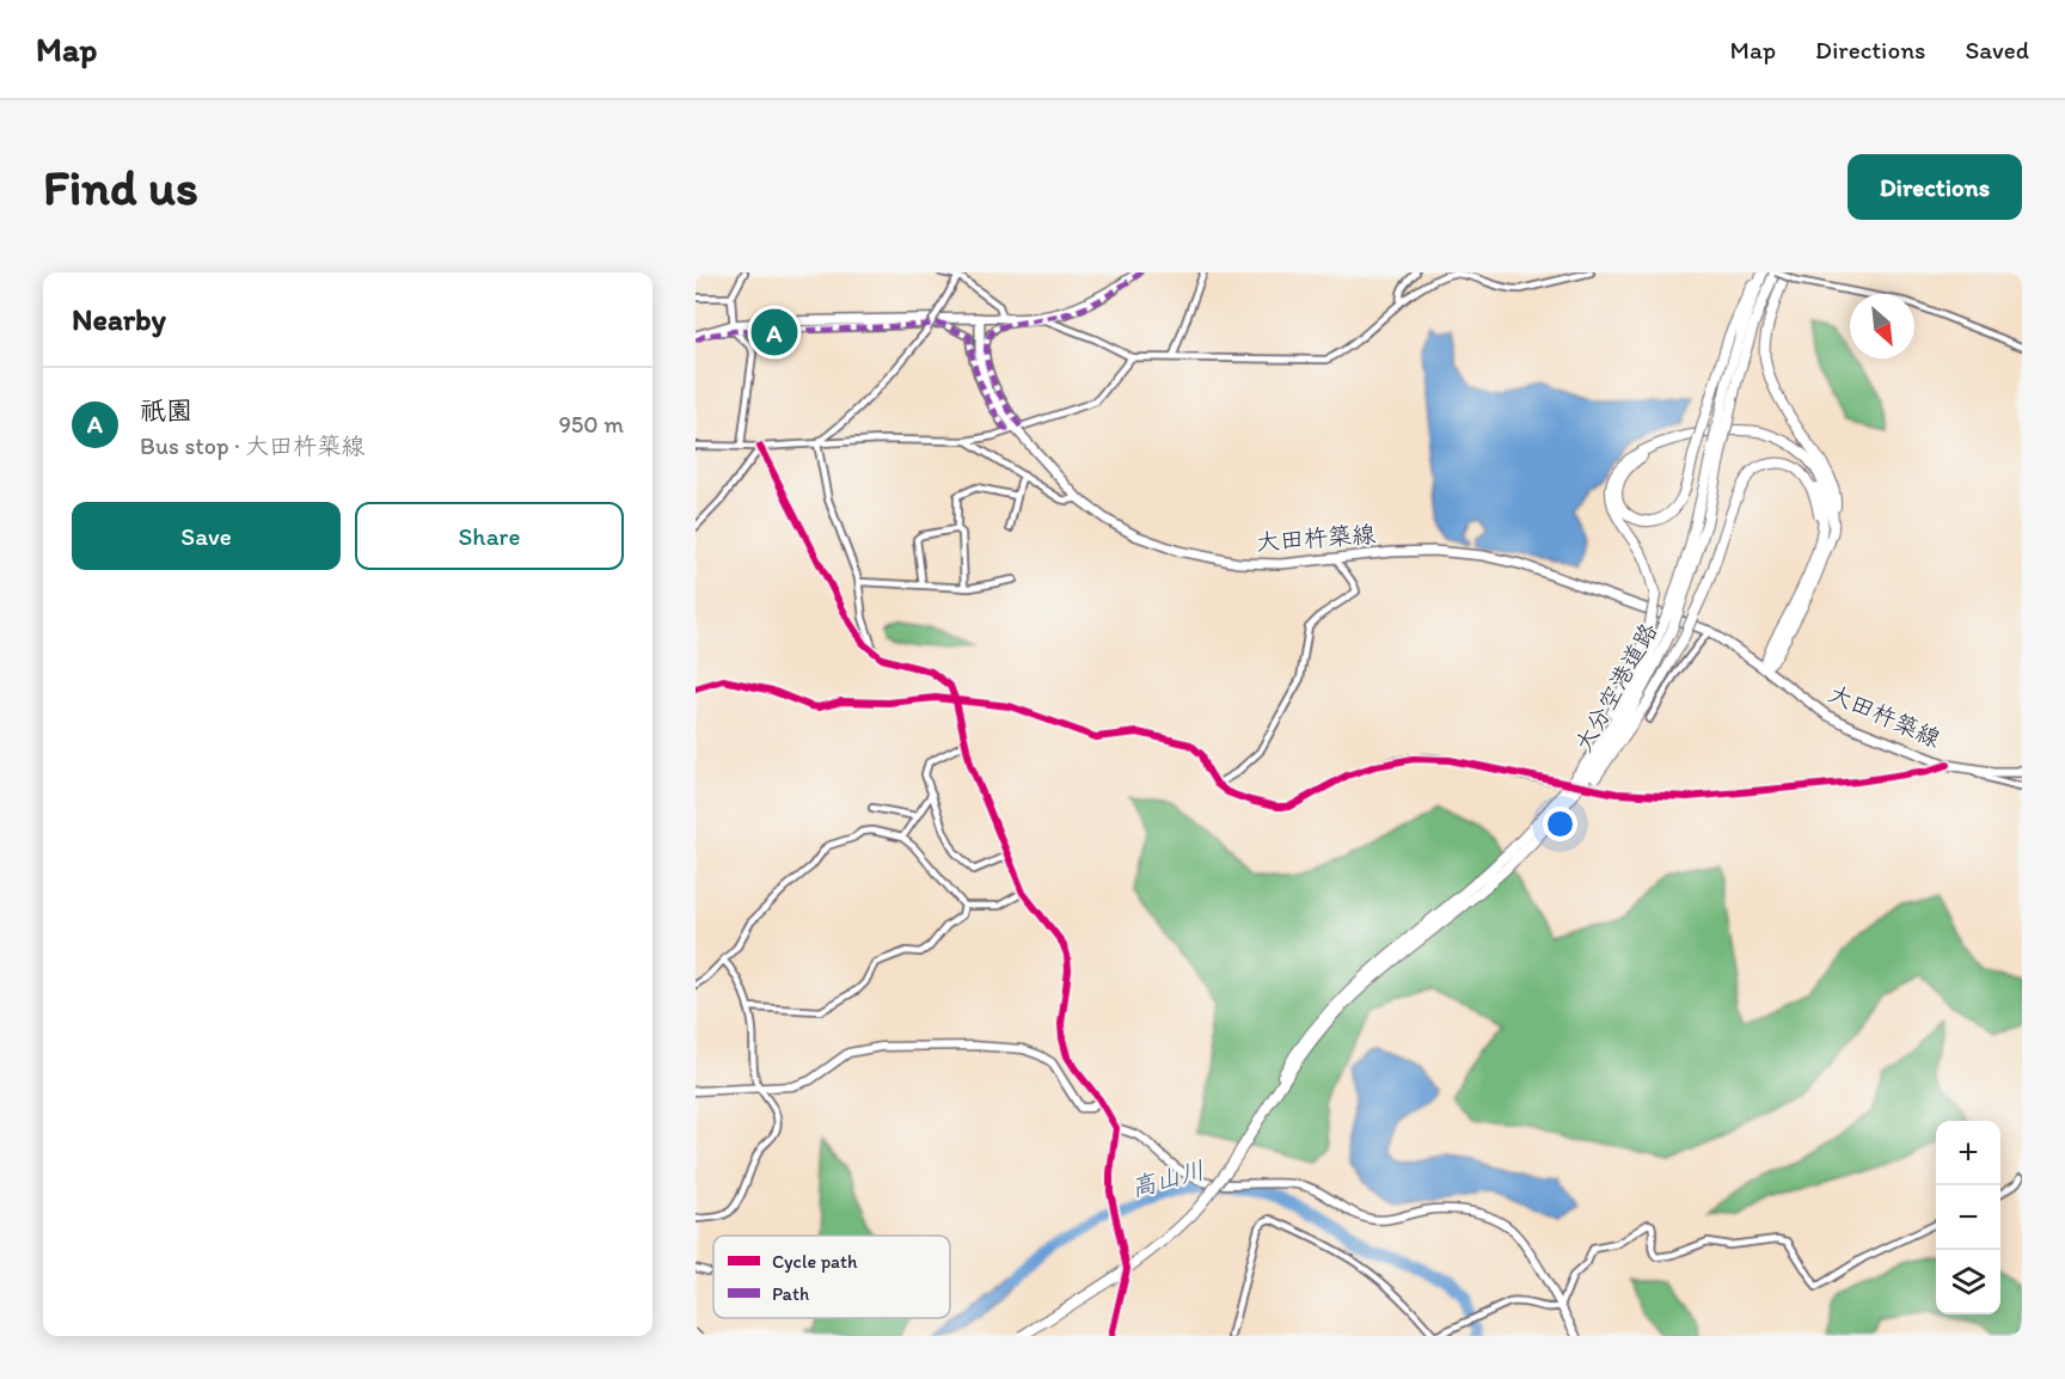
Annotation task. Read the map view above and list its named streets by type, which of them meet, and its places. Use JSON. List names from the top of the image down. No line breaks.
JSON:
{"streets":{"highway":["大分空港道路"],"main road":["大田杵築線"]},"water":["高山川"],"legend":["Cycle path","Path"],"north":"bottom right","page":{"header":"Map","nav":["Map","Directions","Saved"],"buttons":["Directions",["Save","Share"]],"title":"Find us","heading":"Nearby","pins":"A","list":[{"mark":"A","name":"祇園","note":"Bus stop · 大田杵築線","value":"950 m"}],"map_buttons":["+","−"]}}
